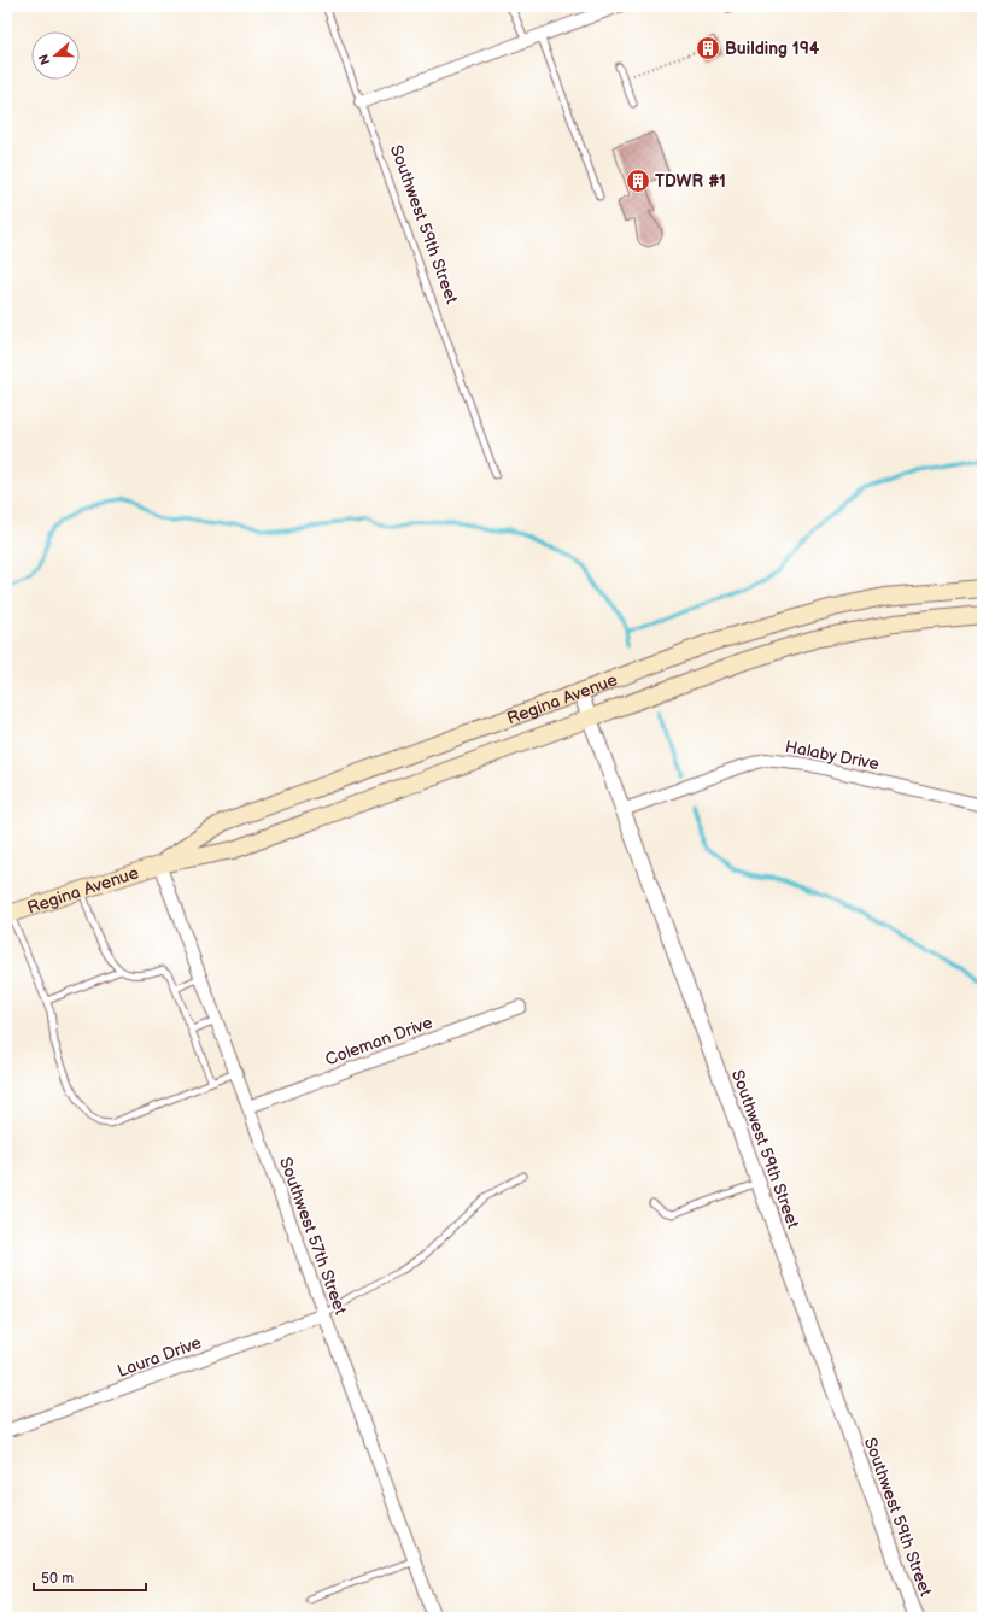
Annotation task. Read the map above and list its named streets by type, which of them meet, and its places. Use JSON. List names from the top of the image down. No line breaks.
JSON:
{"streets":{"main road":["Regina Avenue"],"street":["Southwest 59th Street","Halaby Drive","Coleman Drive","Southwest 57th Street","Laura Drive"]},"crossings":[["Southwest 59th Street","Regina Avenue"],["Southwest 59th Street","Halaby Drive"],["Regina Avenue","Southwest 57th Street"],["Coleman Drive","Southwest 57th Street"],["Southwest 57th Street","Laura Drive"]],"places":{"building":["Building 194","TDWR #1"]},"scale_bar":"50 m","north":"left"}
